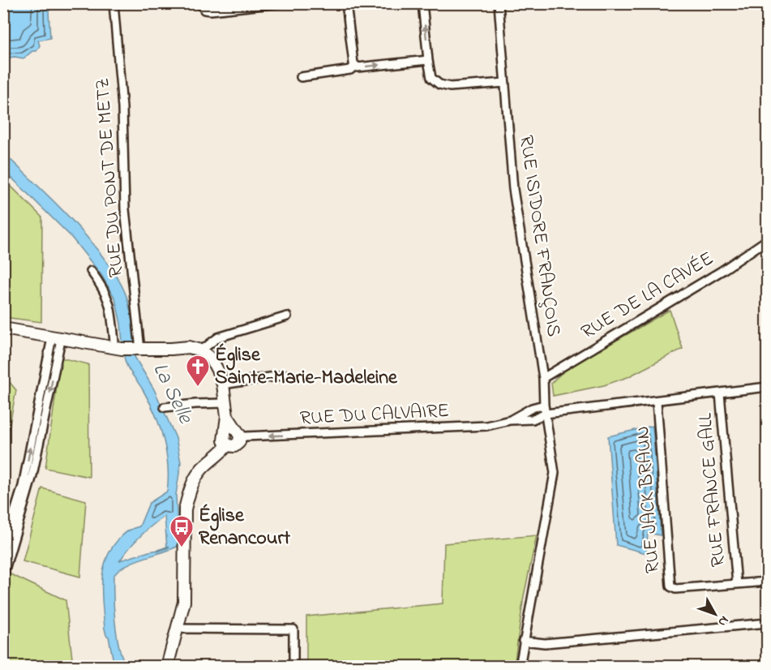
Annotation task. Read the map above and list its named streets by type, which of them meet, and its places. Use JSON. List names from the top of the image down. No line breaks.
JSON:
{"streets":{"street":["RUE DU PONT DE METZ","RUE ISIDORE FRANÇOIS","RUE DE LA CAVÉE","RUE DU CALVAIRE","RUE FRANCE GALL","RUE JACK BRAUN"]},"crossings":[["RUE ISIDORE FRANÇOIS","RUE DE LA CAVÉE"],["RUE ISIDORE FRANÇOIS","RUE DU CALVAIRE"],["RUE DU CALVAIRE","RUE FRANCE GALL"],["RUE DU CALVAIRE","RUE JACK BRAUN"],["RUE FRANCE GALL","RUE JACK BRAUN"]],"one_way":["RUE DU CALVAIRE"],"water":["La Selle"],"places":{"church":["Église Sainte-Marie-Madeleine"],"bus stop":["Église Renancourt"]},"north":"bottom right"}
